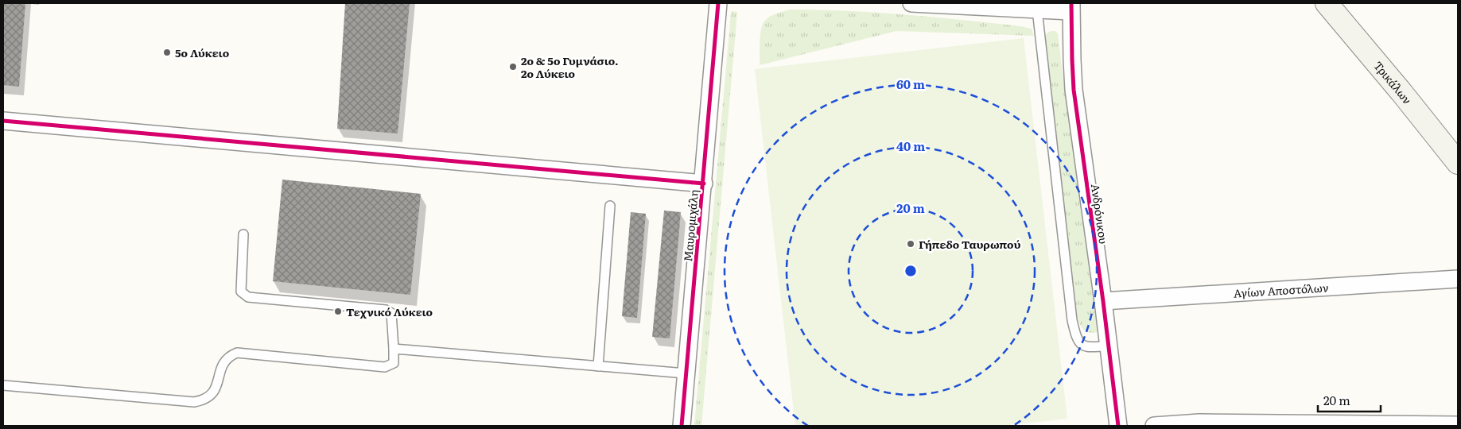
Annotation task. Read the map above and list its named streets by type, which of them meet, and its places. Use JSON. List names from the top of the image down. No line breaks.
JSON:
{"streets":{"main road":["Τρικάλων"],"street":["Ανδρόνικου","Μαυρομιχάλη","Αγίων Αποστόλων"]},"crossings":[["Ανδρόνικου","Αγίων Αποστόλων"]],"places":["5ο Λύκειο","2ο & 5ο Γυμνάσιο. 2ο Λύκειο","Γήπεδο Ταυρωπού","Τεχνικό Λύκειο"],"scale_bar":"20 m","rings":["60 m","40 m","20 m"]}
